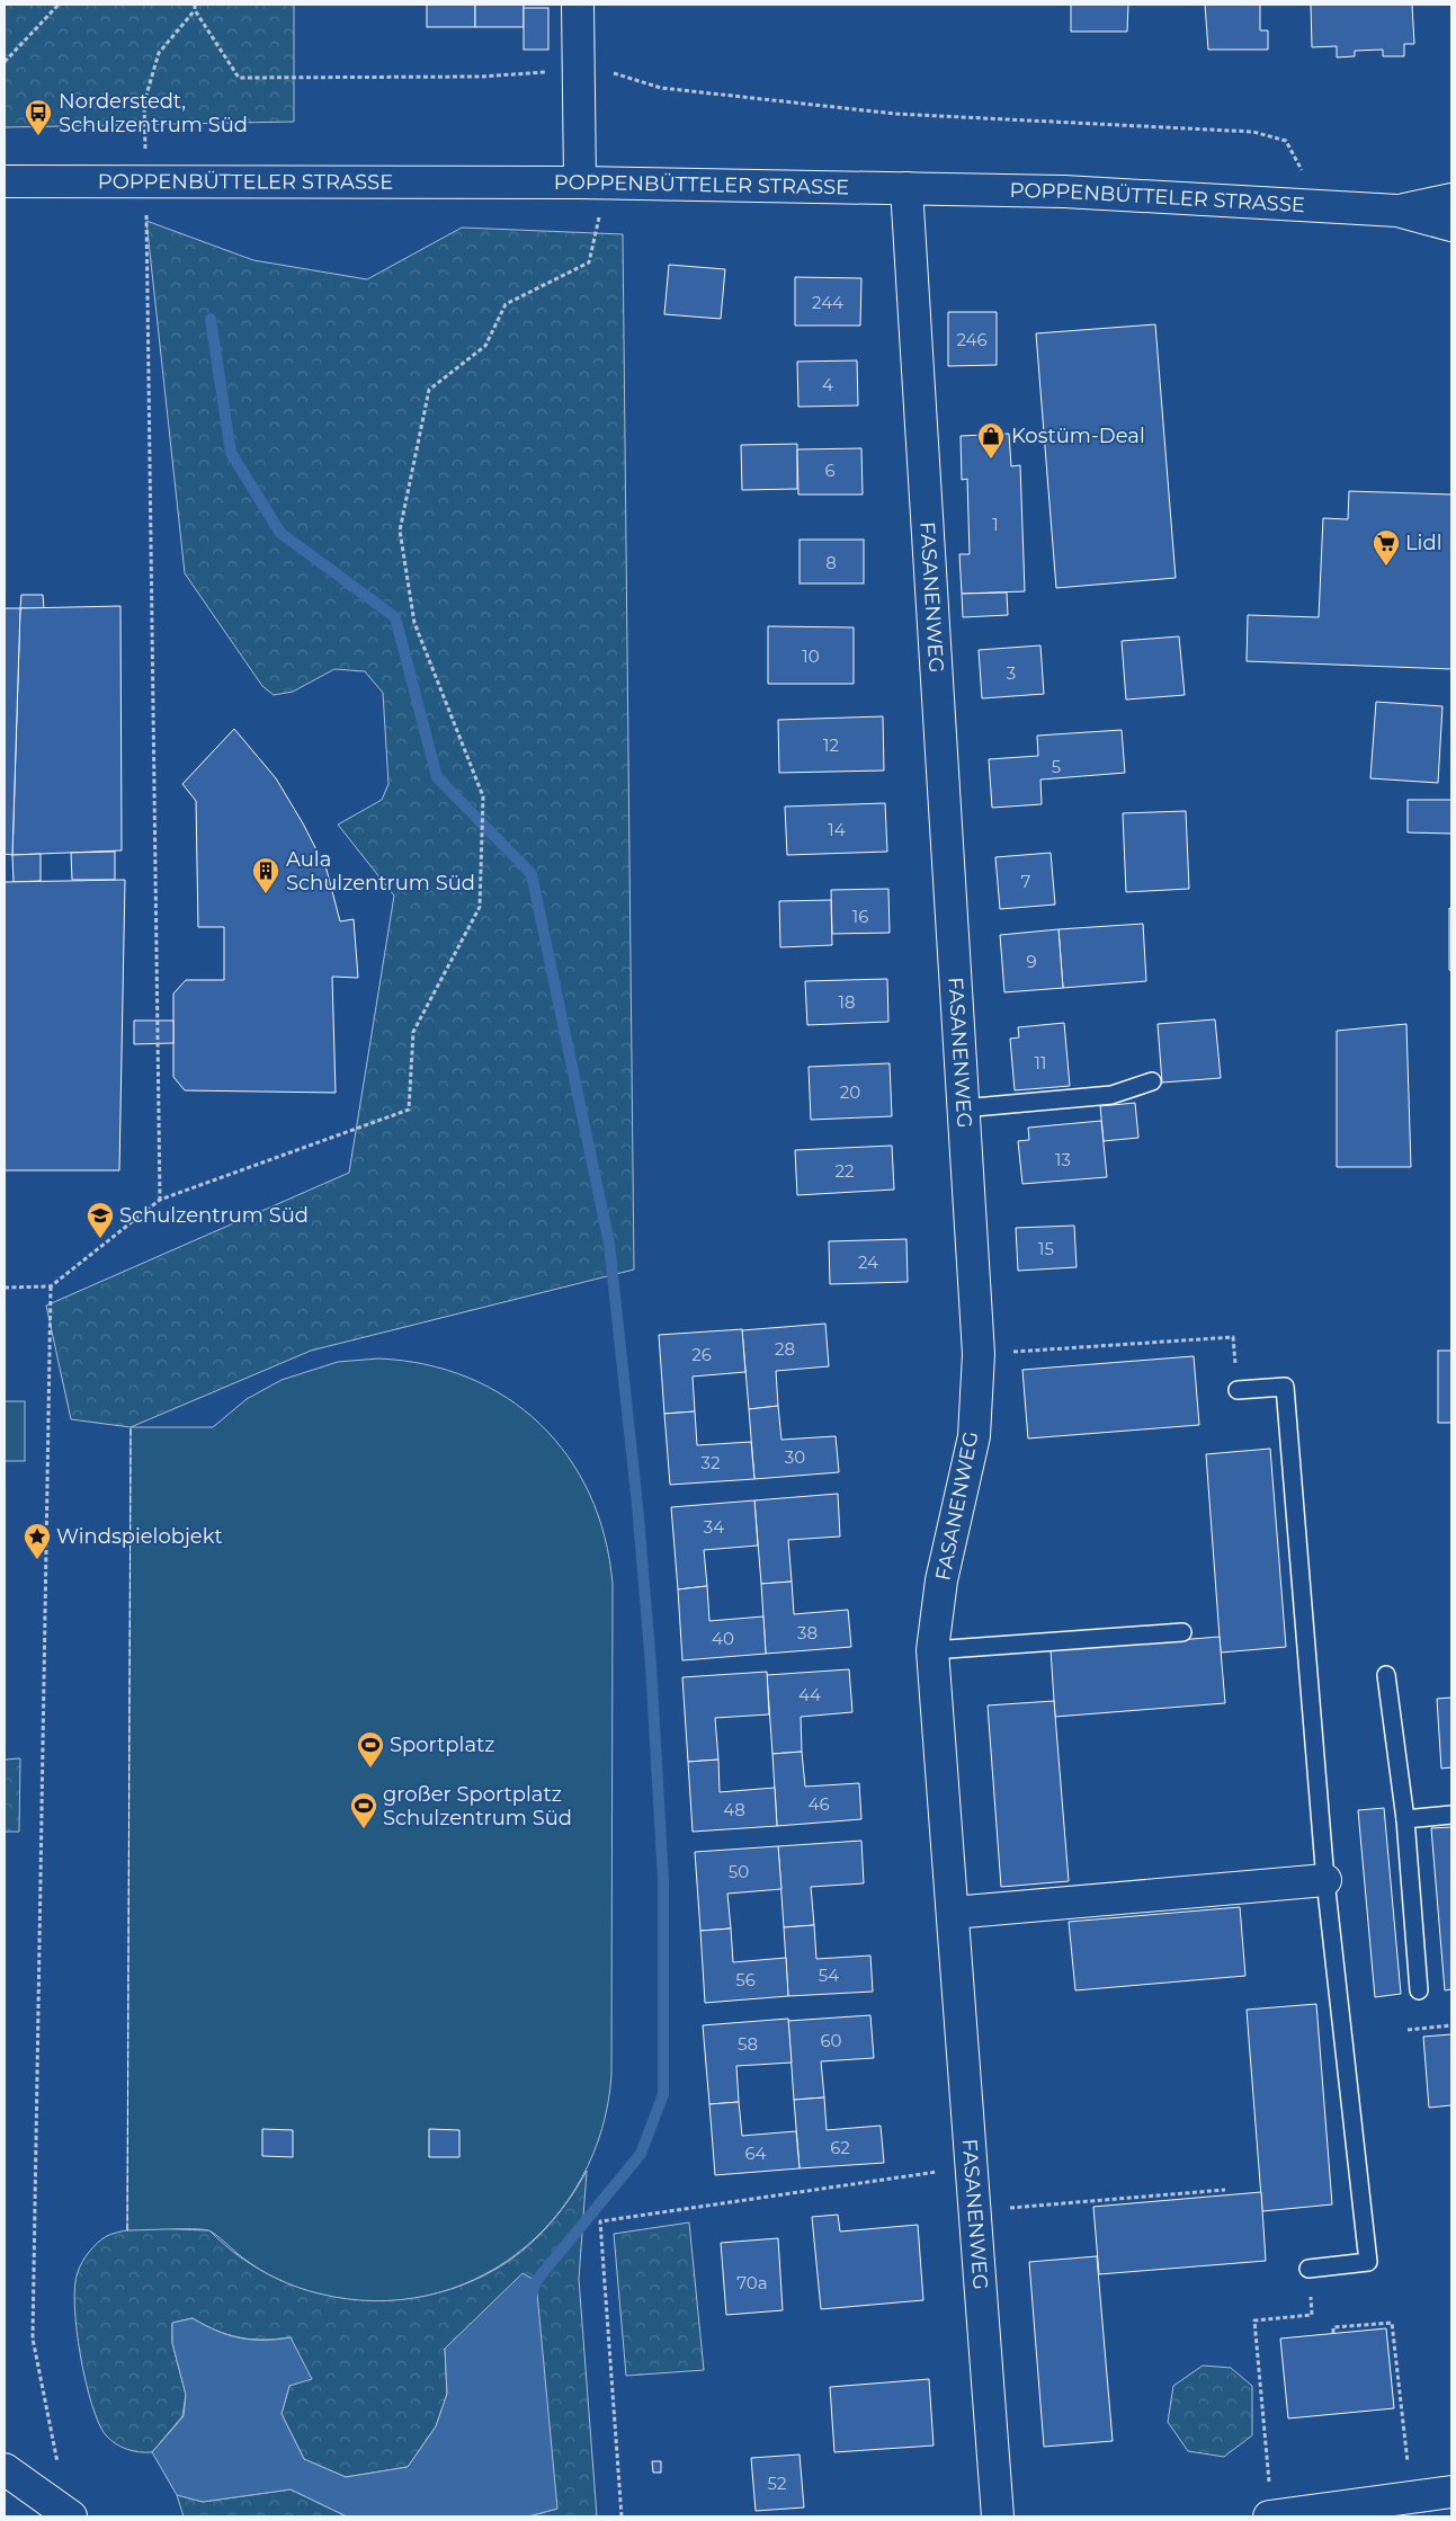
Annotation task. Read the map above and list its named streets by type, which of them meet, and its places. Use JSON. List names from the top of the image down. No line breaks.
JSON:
{"streets":{"street":["POPPENBÜTTELER STRASSE","FASANENWEG"]},"crossings":[["POPPENBÜTTELER STRASSE","FASANENWEG"]],"places":{"bus stop":["Norderstedt, Schulzentrum Süd"],"shop":["Kostüm-Deal"],"supermarket":["Lidl"],"building":["Aula Schulzentrum Süd"],"school or university":["Schulzentrum Süd"],"place":["Windspielobjekt"],"sports":["Sportplatz","großer Sportplatz Schulzentrum Süd"]},"house_numbers":["244","246","4","6","1","8","10","3","12","5","14","7","16","9","18","11","20","13","22","15","24","28","26","30","32","34","38","40","44","46","48","50","54","56","60","58","62","64","70a","52"]}
